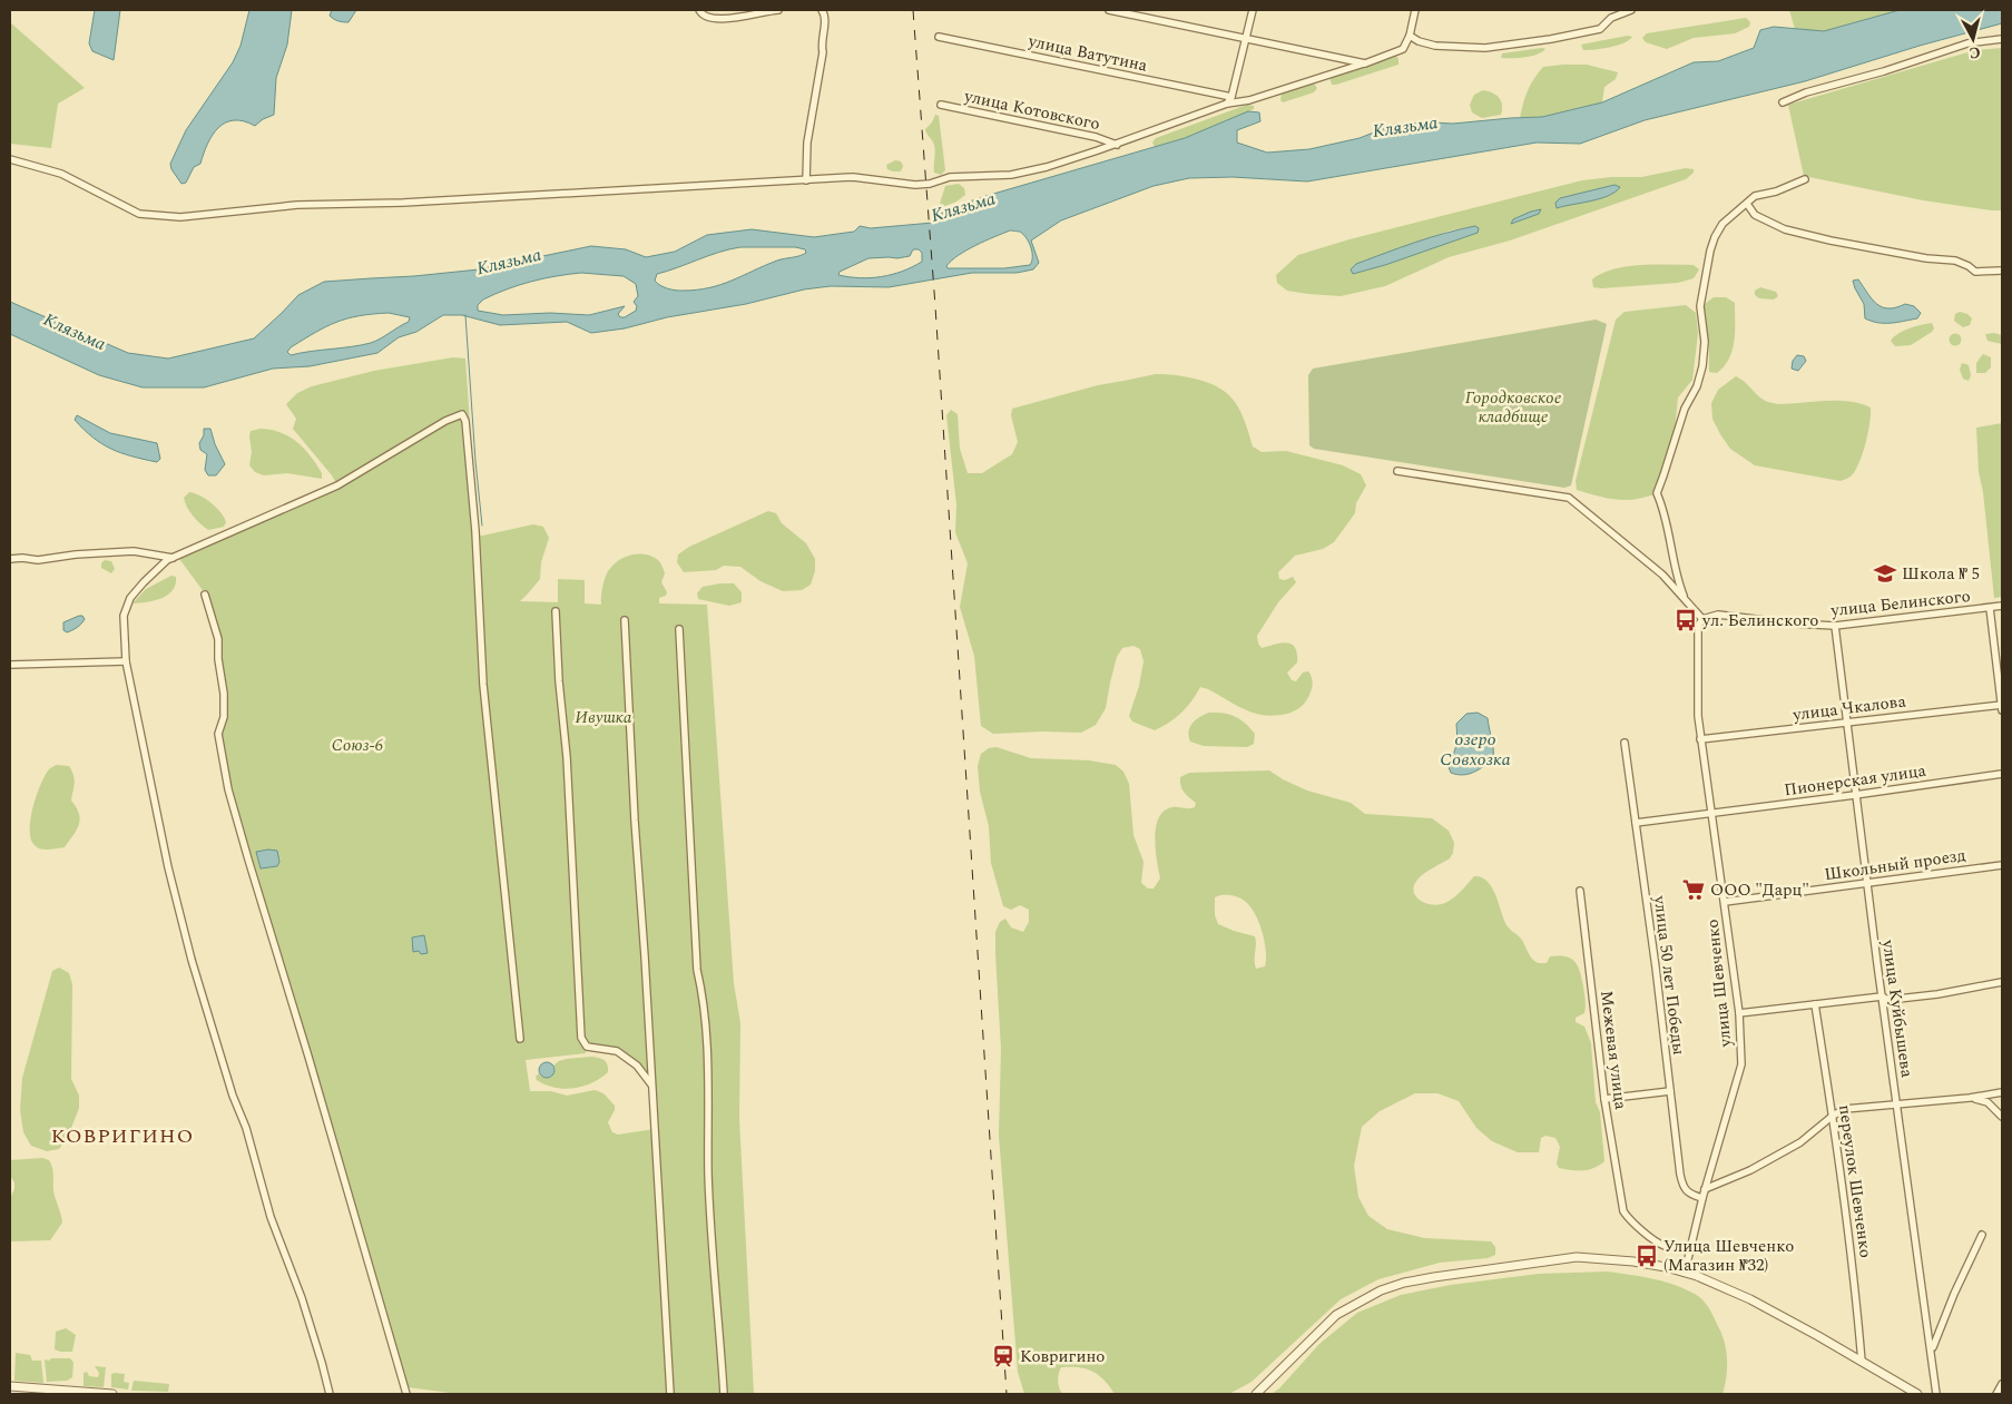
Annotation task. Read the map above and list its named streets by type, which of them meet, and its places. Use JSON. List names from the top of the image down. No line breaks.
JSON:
{"streets":{"street":["улица Ватутина","улица Котовского","улица Белинского","улица Чкалова","Пионерская улица","Школьный проезд","улица 50 лет Победы","улица Шевченко","улица Куйбышева","Межевая улица","переулок Шевченко"]},"crossings":[["улица Белинского","улица Шевченко"],["улица Белинского","улица Куйбышева"],["улица Чкалова","улица Шевченко"],["улица Чкалова","улица Куйбышева"],["Пионерская улица","улица 50 лет Победы"],["Пионерская улица","улица Шевченко"],["Пионерская улица","улица Куйбышева"],["Школьный проезд","улица Шевченко"],["Школьный проезд","улица Куйбышева"],["улица 50 лет Победы","улица Шевченко"],["улица Шевченко","Межевая улица"]],"districts":["КОВРИГИНО"],"water":["Клязьма","озеро Совхозка"],"parks":["Городковское кладбище","Ивушка","Союз-6"],"places":{"school or university":["Школа № 5"],"bus stop":["ул. Белинского","Улица Шевченко (Магазин №32)"],"supermarket":["ООО \"Дарц\""],"station":["Ковригино"]},"north":"bottom"}
